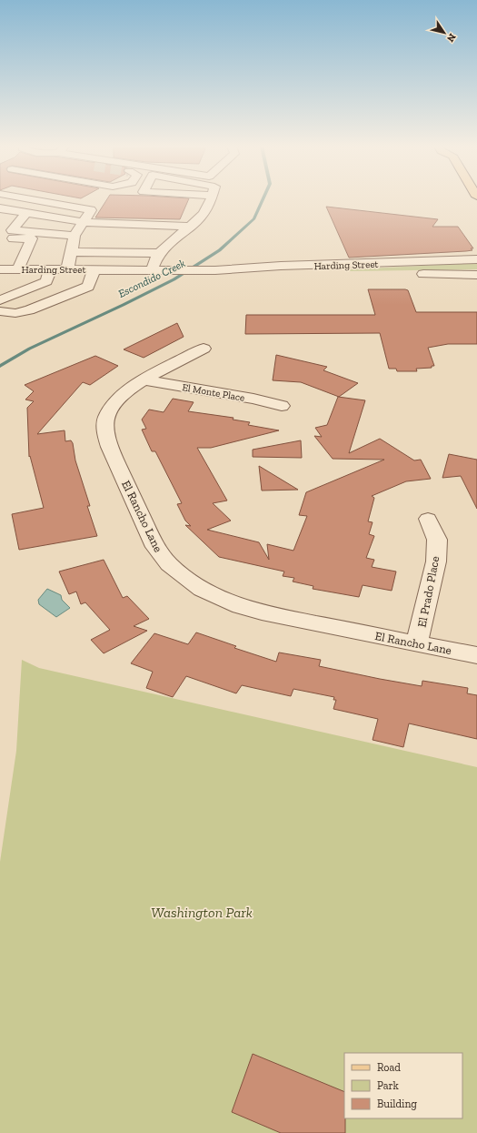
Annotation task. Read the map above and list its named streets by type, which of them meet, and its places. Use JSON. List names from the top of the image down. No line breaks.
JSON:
{"streets":{"street":["Harding Street","El Monte Place","El Rancho Lane","El Prado Place"]},"crossings":[["El Monte Place","El Rancho Lane"],["El Rancho Lane","El Prado Place"]],"water":["Escondido Creek"],"parks":["Washington Park"],"legend":["Road","Park","Building"],"north":"bottom right"}
